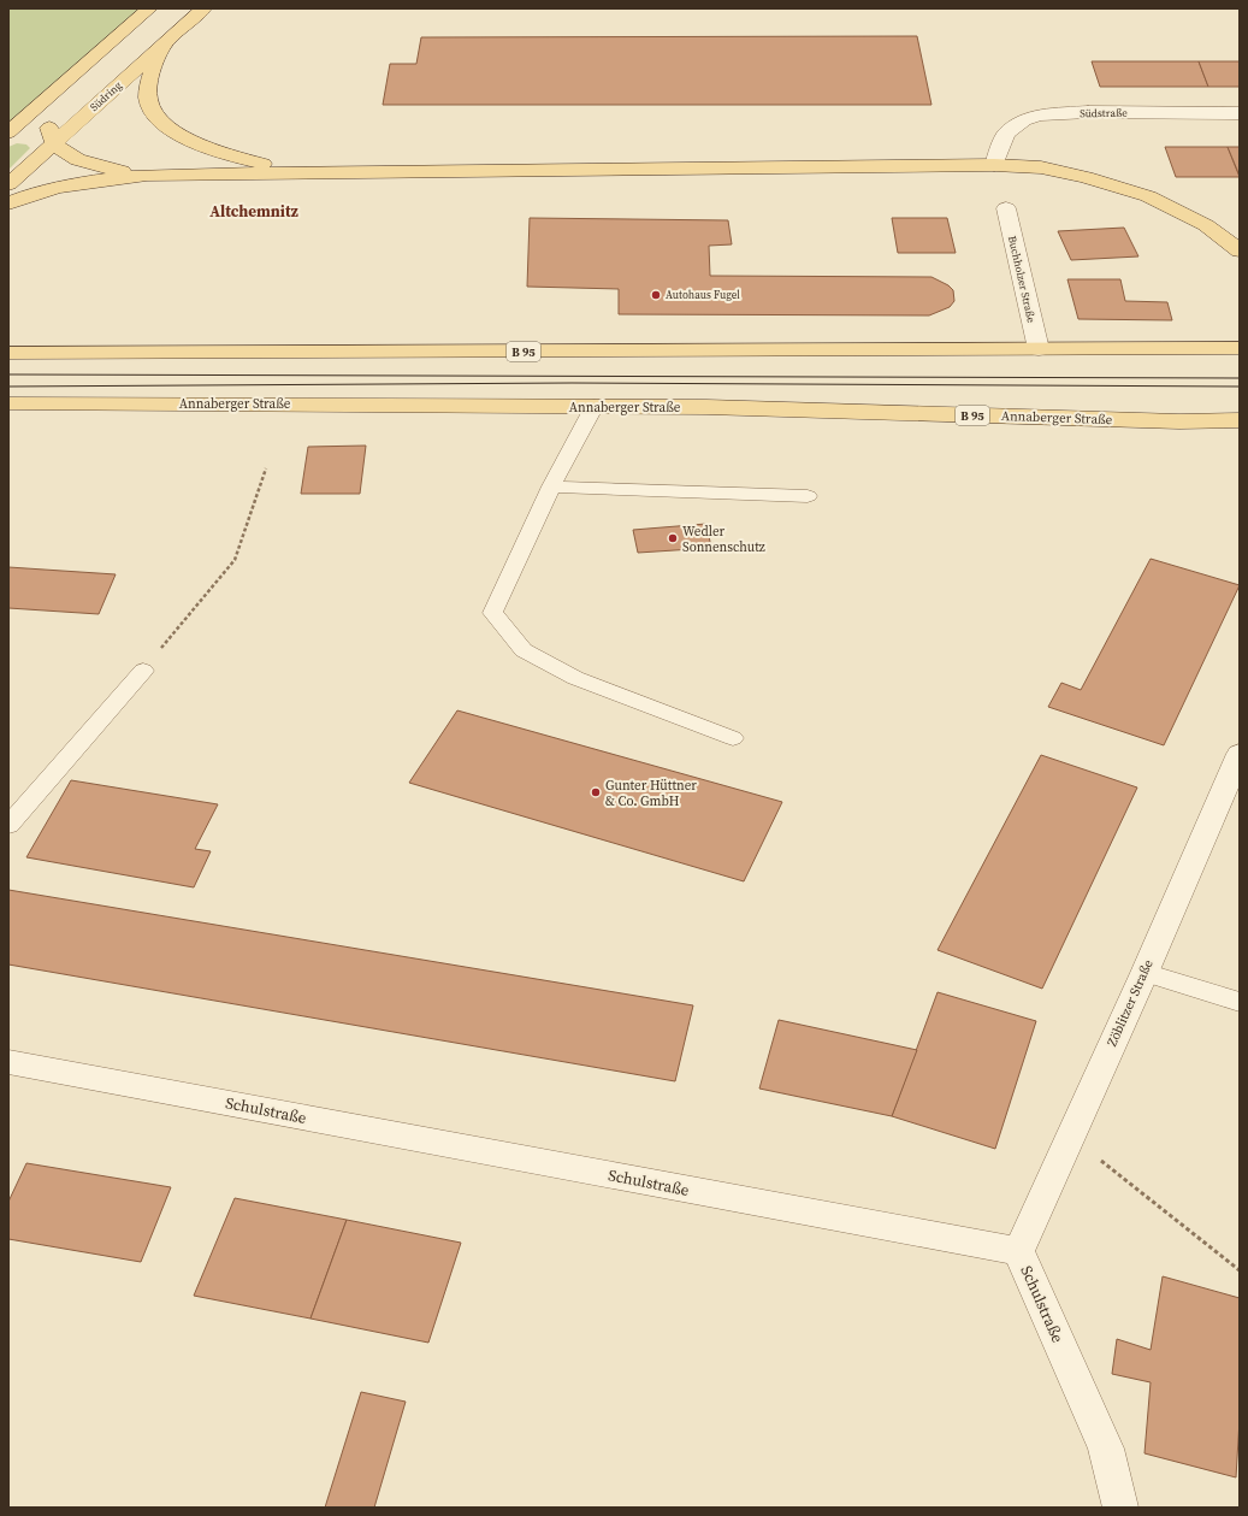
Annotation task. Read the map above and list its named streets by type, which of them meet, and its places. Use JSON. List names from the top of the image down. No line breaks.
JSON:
{"streets":{"main road":["Südring","B 95","Annaberger Straße"],"street":["Südstraße","Buchholzer Straße","Zöblitzer Straße","Schulstraße"]},"crossings":[["Buchholzer Straße","B 95"],["Zöblitzer Straße","Schulstraße"]],"districts":["Altchemnitz"],"places":["Autohaus Fugel","Wedler Sonnenschutz","Gunter Hüttner & Co. GmbH"]}
